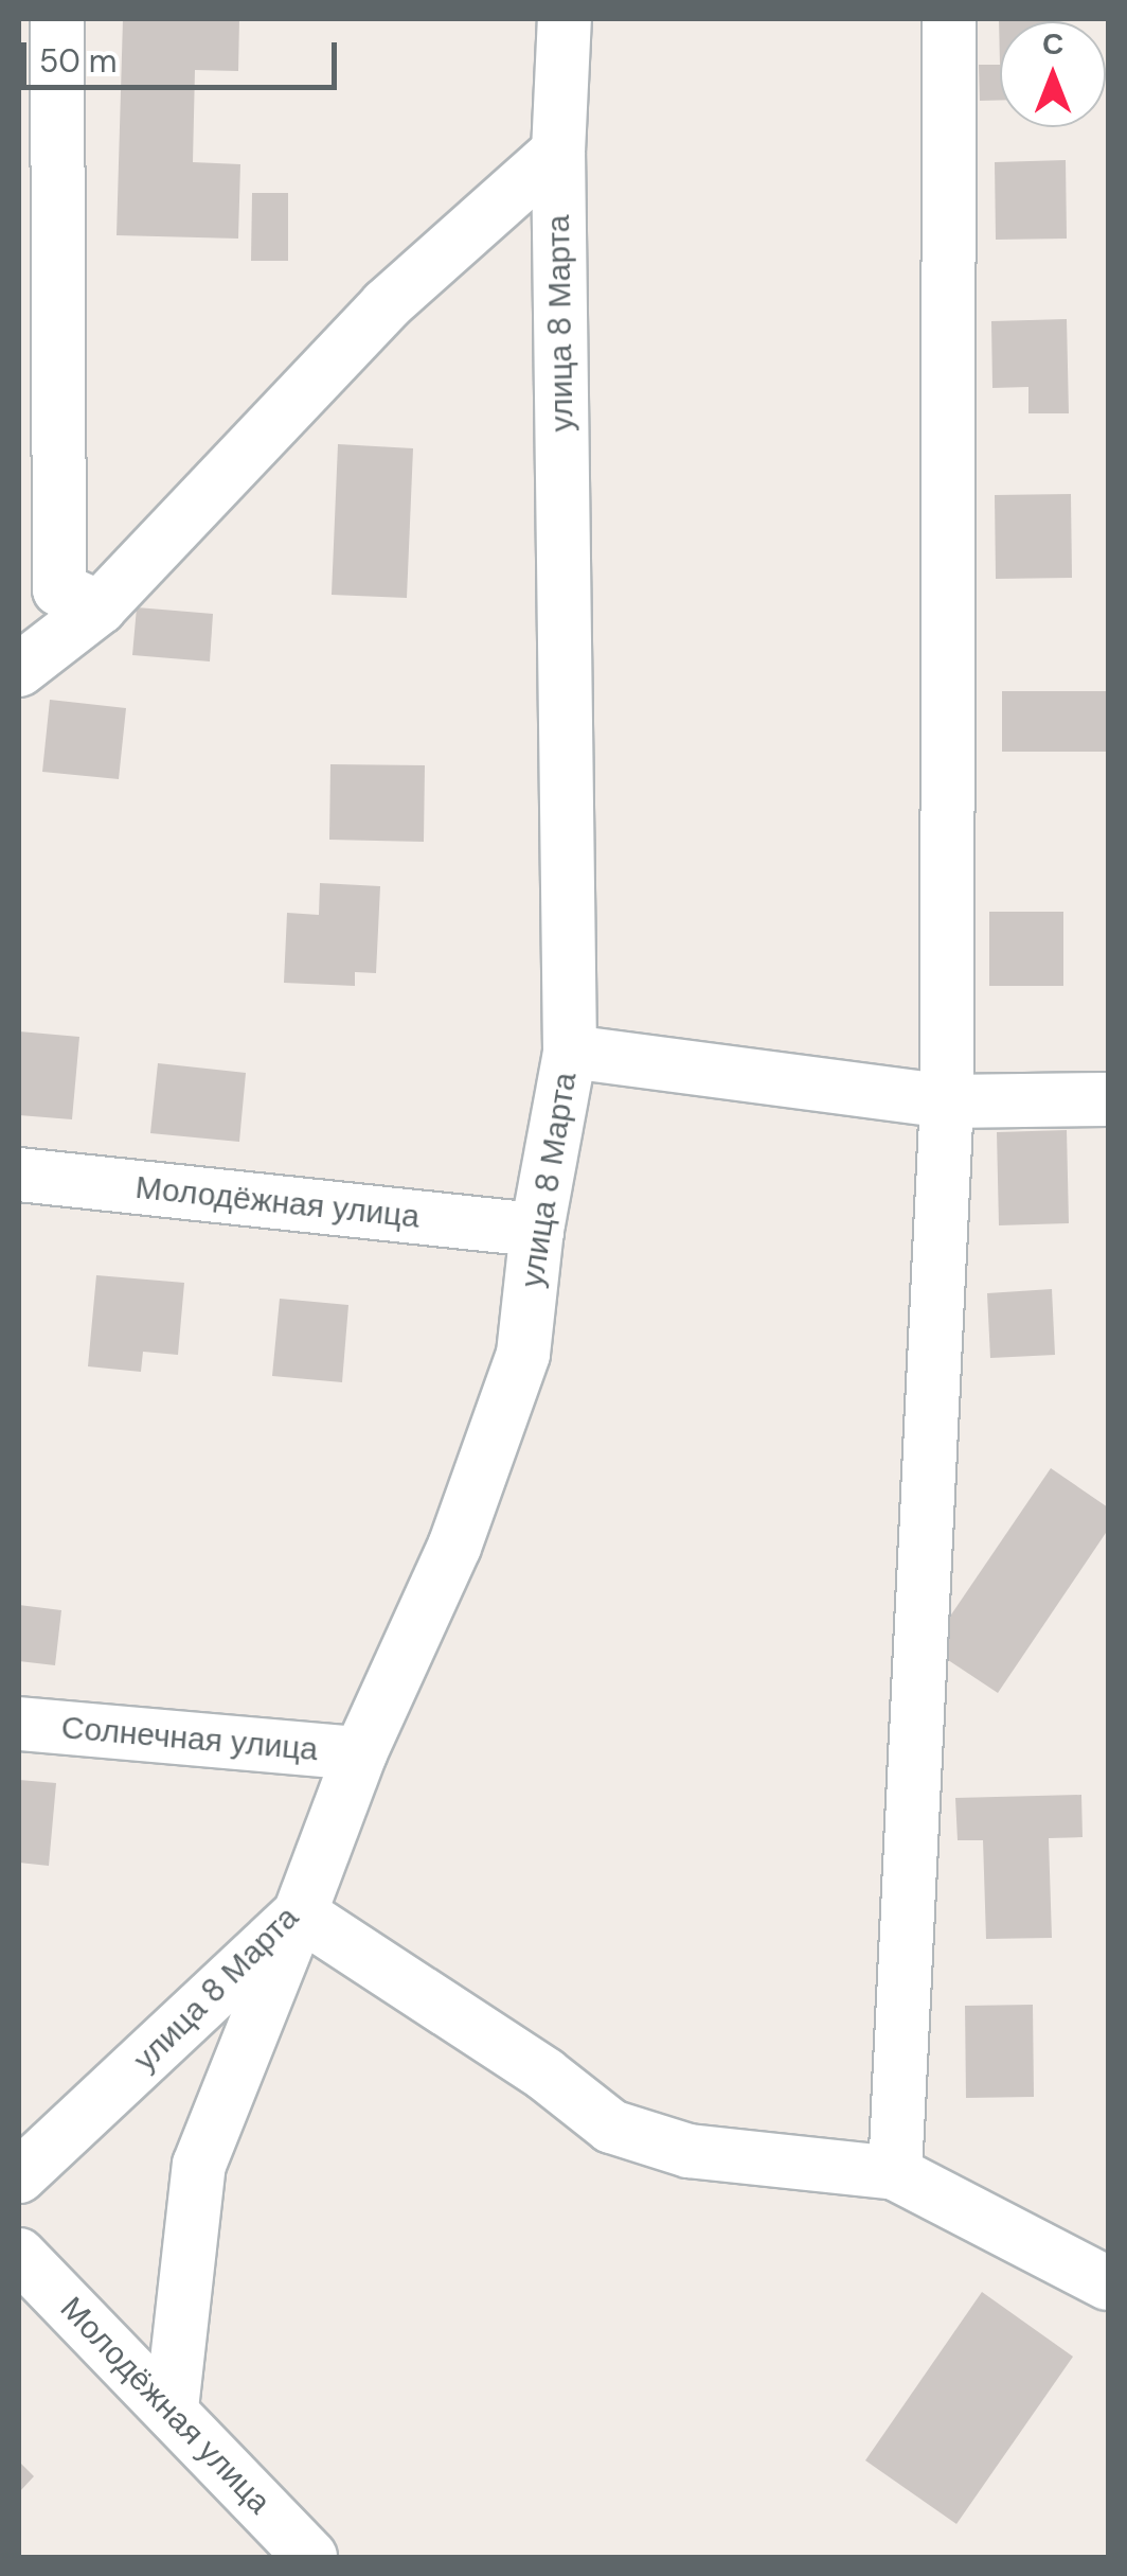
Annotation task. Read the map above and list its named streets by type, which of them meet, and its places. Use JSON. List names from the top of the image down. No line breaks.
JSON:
{"streets":{"street":["улица 8 Марта","Молодёжная улица","Солнечная улица"]},"crossings":[["улица 8 Марта","Молодёжная улица"],["улица 8 Марта","Солнечная улица"]],"scale_bar":"50 m","north":"top"}
